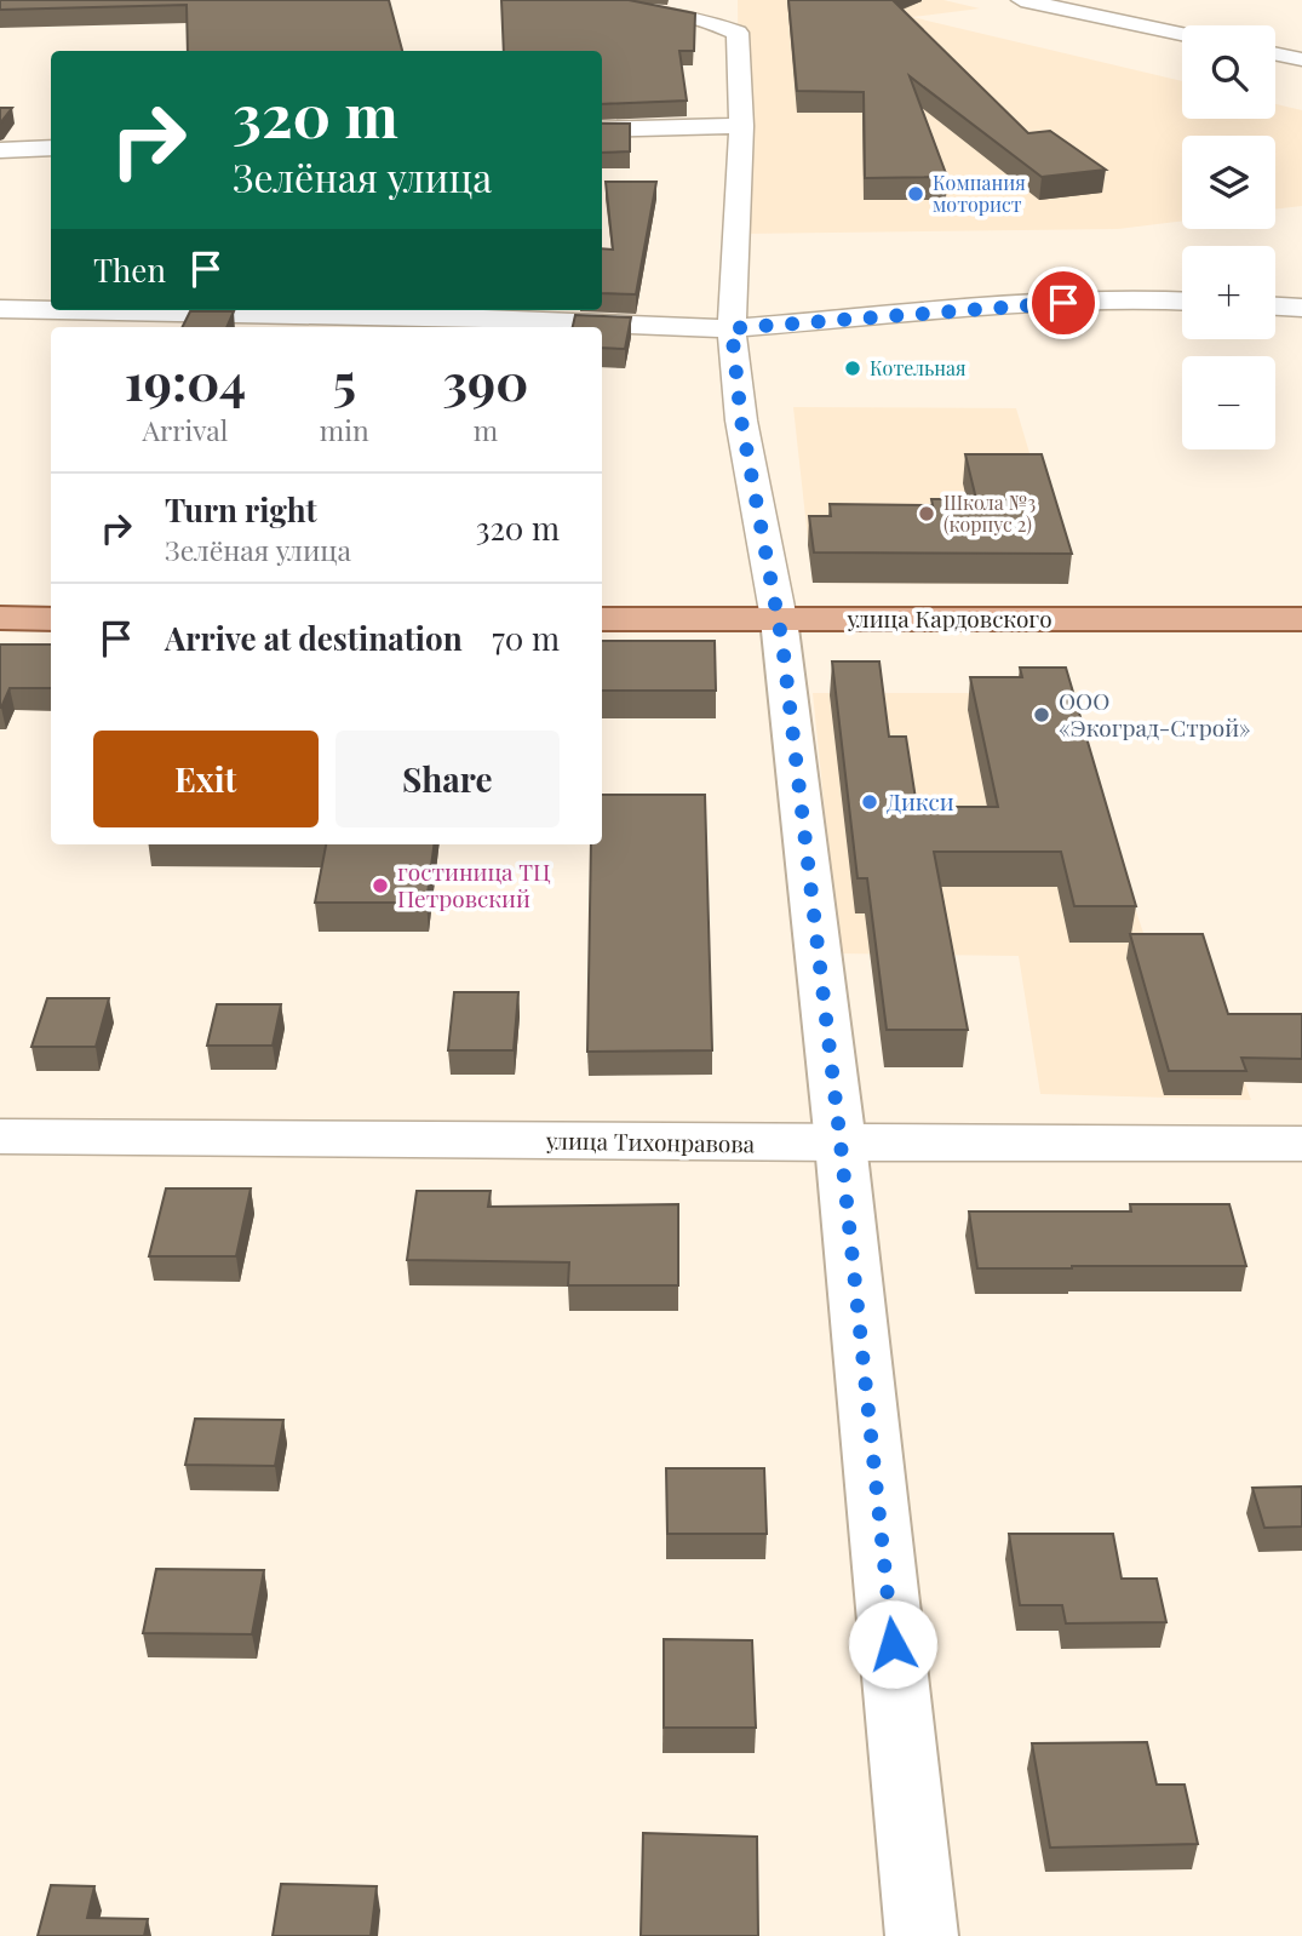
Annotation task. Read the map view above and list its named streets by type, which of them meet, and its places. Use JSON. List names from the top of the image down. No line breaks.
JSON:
{"streets":{"main road":["улица Кардовского"],"street":["улица Тихонравова"]},"places":["Компания моторист","Котельная","Школа №3 (корпус 2)","ООО «Экоград-Строй»","Дикси","гостиница ТЦ Петровский"],"page":{"map_buttons":["+","−"],"turn":["320 m","Зелёная улица"],"then":"Then","eta":["19:04","Arrival","5","min","390","m"],"list":[{"name":"Turn right","note":"Зелёная улица","value":"320 m"},{"name":"Arrive at destination","value":"70 m"}],"buttons":["Exit","Share"]}}
